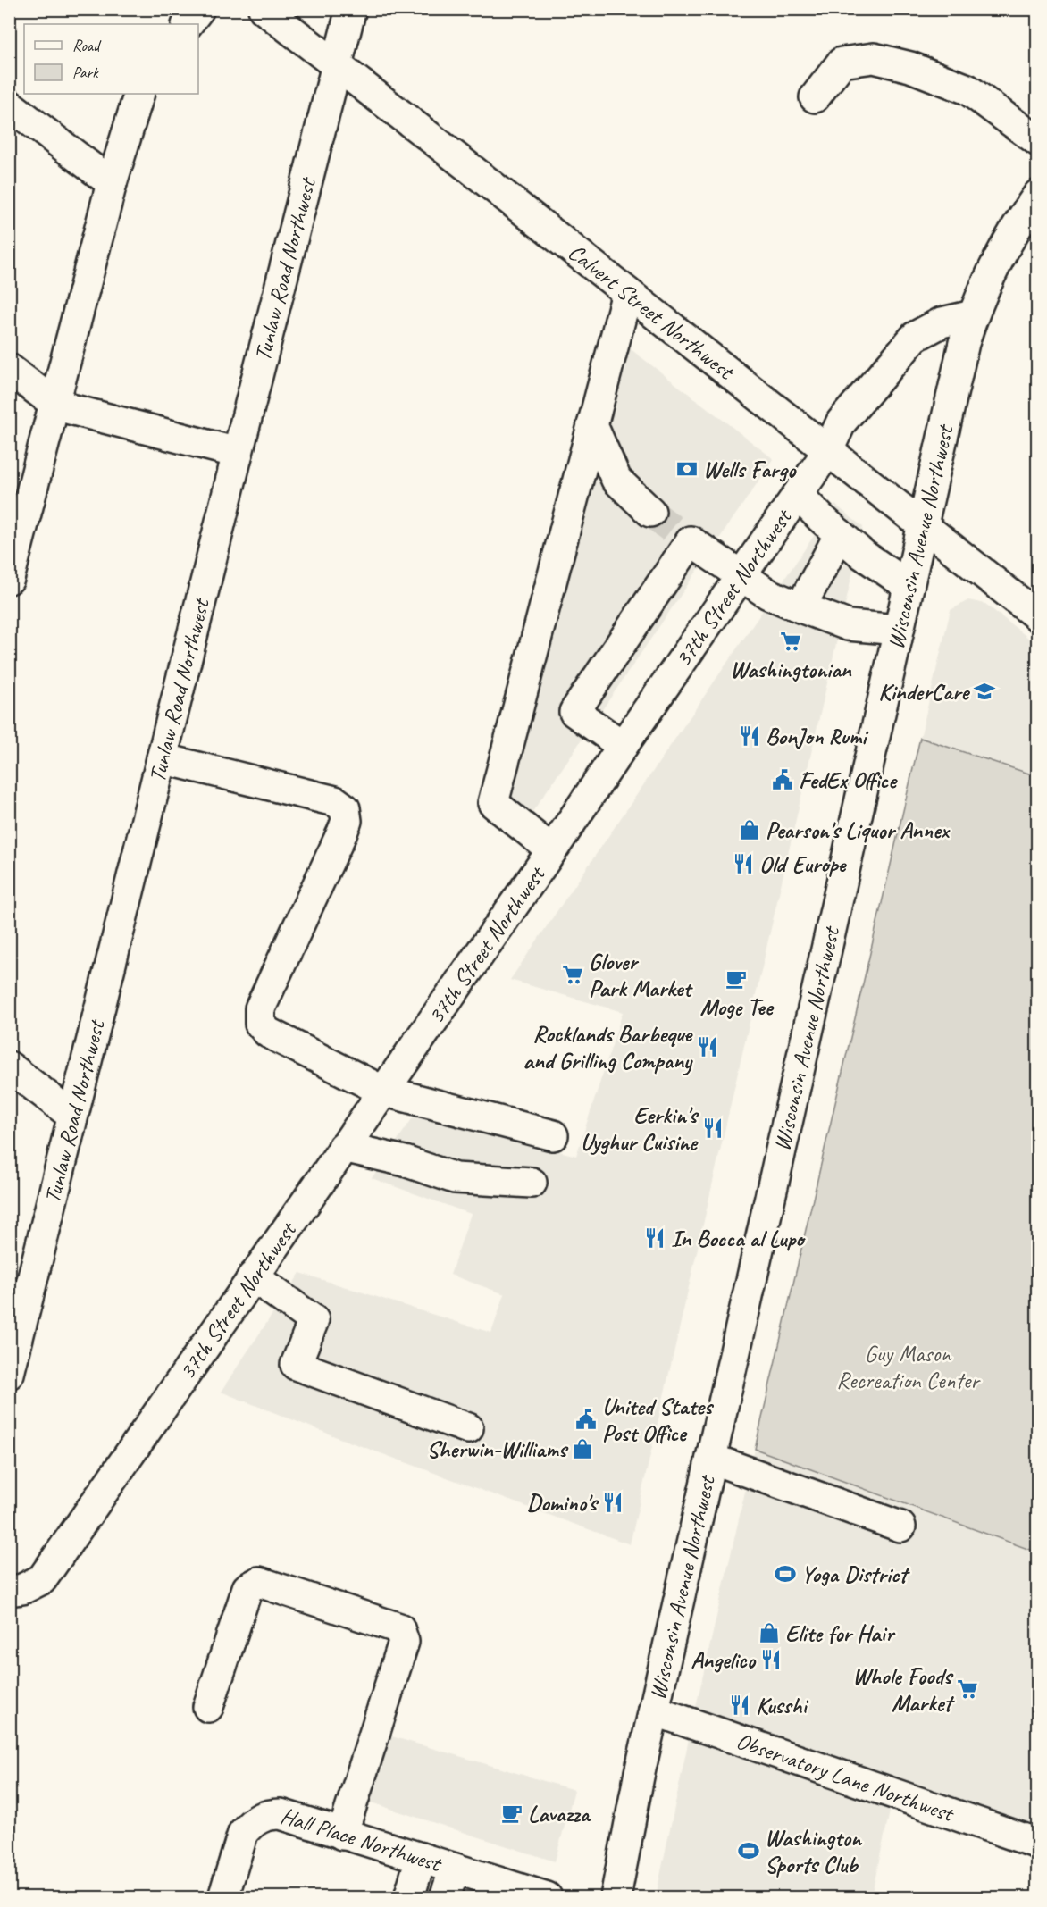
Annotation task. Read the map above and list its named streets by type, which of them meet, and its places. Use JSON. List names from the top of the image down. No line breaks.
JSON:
{"streets":{"street":["Tunlaw Road Northwest","Calvert Street Northwest","Wisconsin Avenue Northwest","37th Street Northwest","Observatory Lane Northwest","Hall Place Northwest"]},"crossings":[["Tunlaw Road Northwest","Calvert Street Northwest"],["Calvert Street Northwest","Wisconsin Avenue Northwest"],["Calvert Street Northwest","37th Street Northwest"],["Wisconsin Avenue Northwest","37th Street Northwest"],["Wisconsin Avenue Northwest","Observatory Lane Northwest"]],"parks":["Guy Mason Recreation Center"],"places":{"bank":["Wells Fargo"],"supermarket":["Washingtonian","Glover Park Market","Whole Foods Market"],"school or university":["KinderCare"],"restaurant":["BonJon Rumi","Old Europe","Rocklands Barbeque and Grilling Company","Eerkin's Uyghur Cuisine","In Bocca al Lupo","Domino's","Angelico","Kusshi"],"public building":["FedEx Office","United States Post Office"],"shop":["Pearson's Liquor Annex","Sherwin-Williams","Elite for Hair"],"cafe":["Moge Tee","Lavazza"],"sports":["Yoga District","Washington Sports Club"]},"legend":["Road","Park"]}
